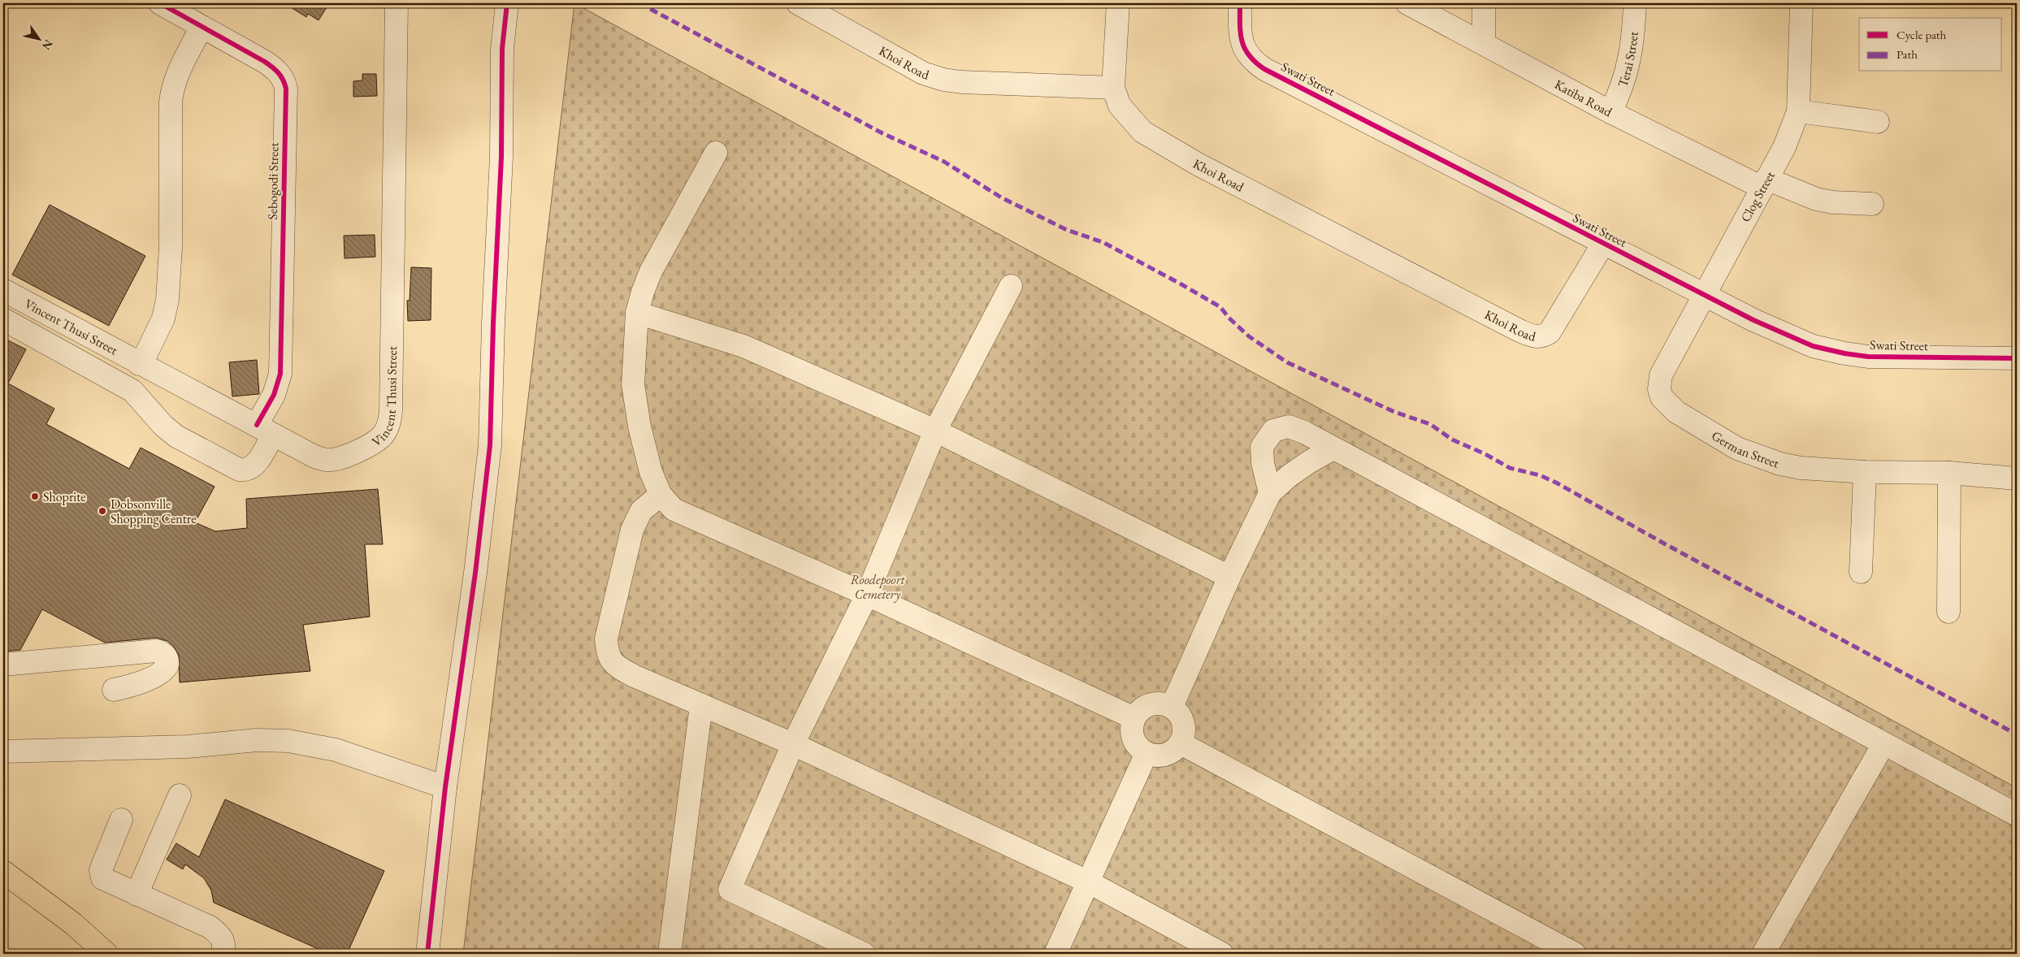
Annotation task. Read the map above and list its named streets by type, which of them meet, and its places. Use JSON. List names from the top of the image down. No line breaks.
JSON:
{"streets":{"street":["Terai Street","Khoi Road","Swati Street","Katiba Road","Sebogodi Street","Clog Street","Vincent Thusi Street","German Street"]},"crossings":[["Terai Street","Katiba Road"],["Khoi Road","Swati Street"],["Swati Street","Clog Street"],["Katiba Road","Clog Street"],["Sebogodi Street","Vincent Thusi Street"],["Clog Street","German Street"]],"parks":["Roodepoort Cemetery"],"places":["Shoprite","Dobsonville Shopping Centre"],"legend":["Cycle path","Path"],"north":"bottom right"}
